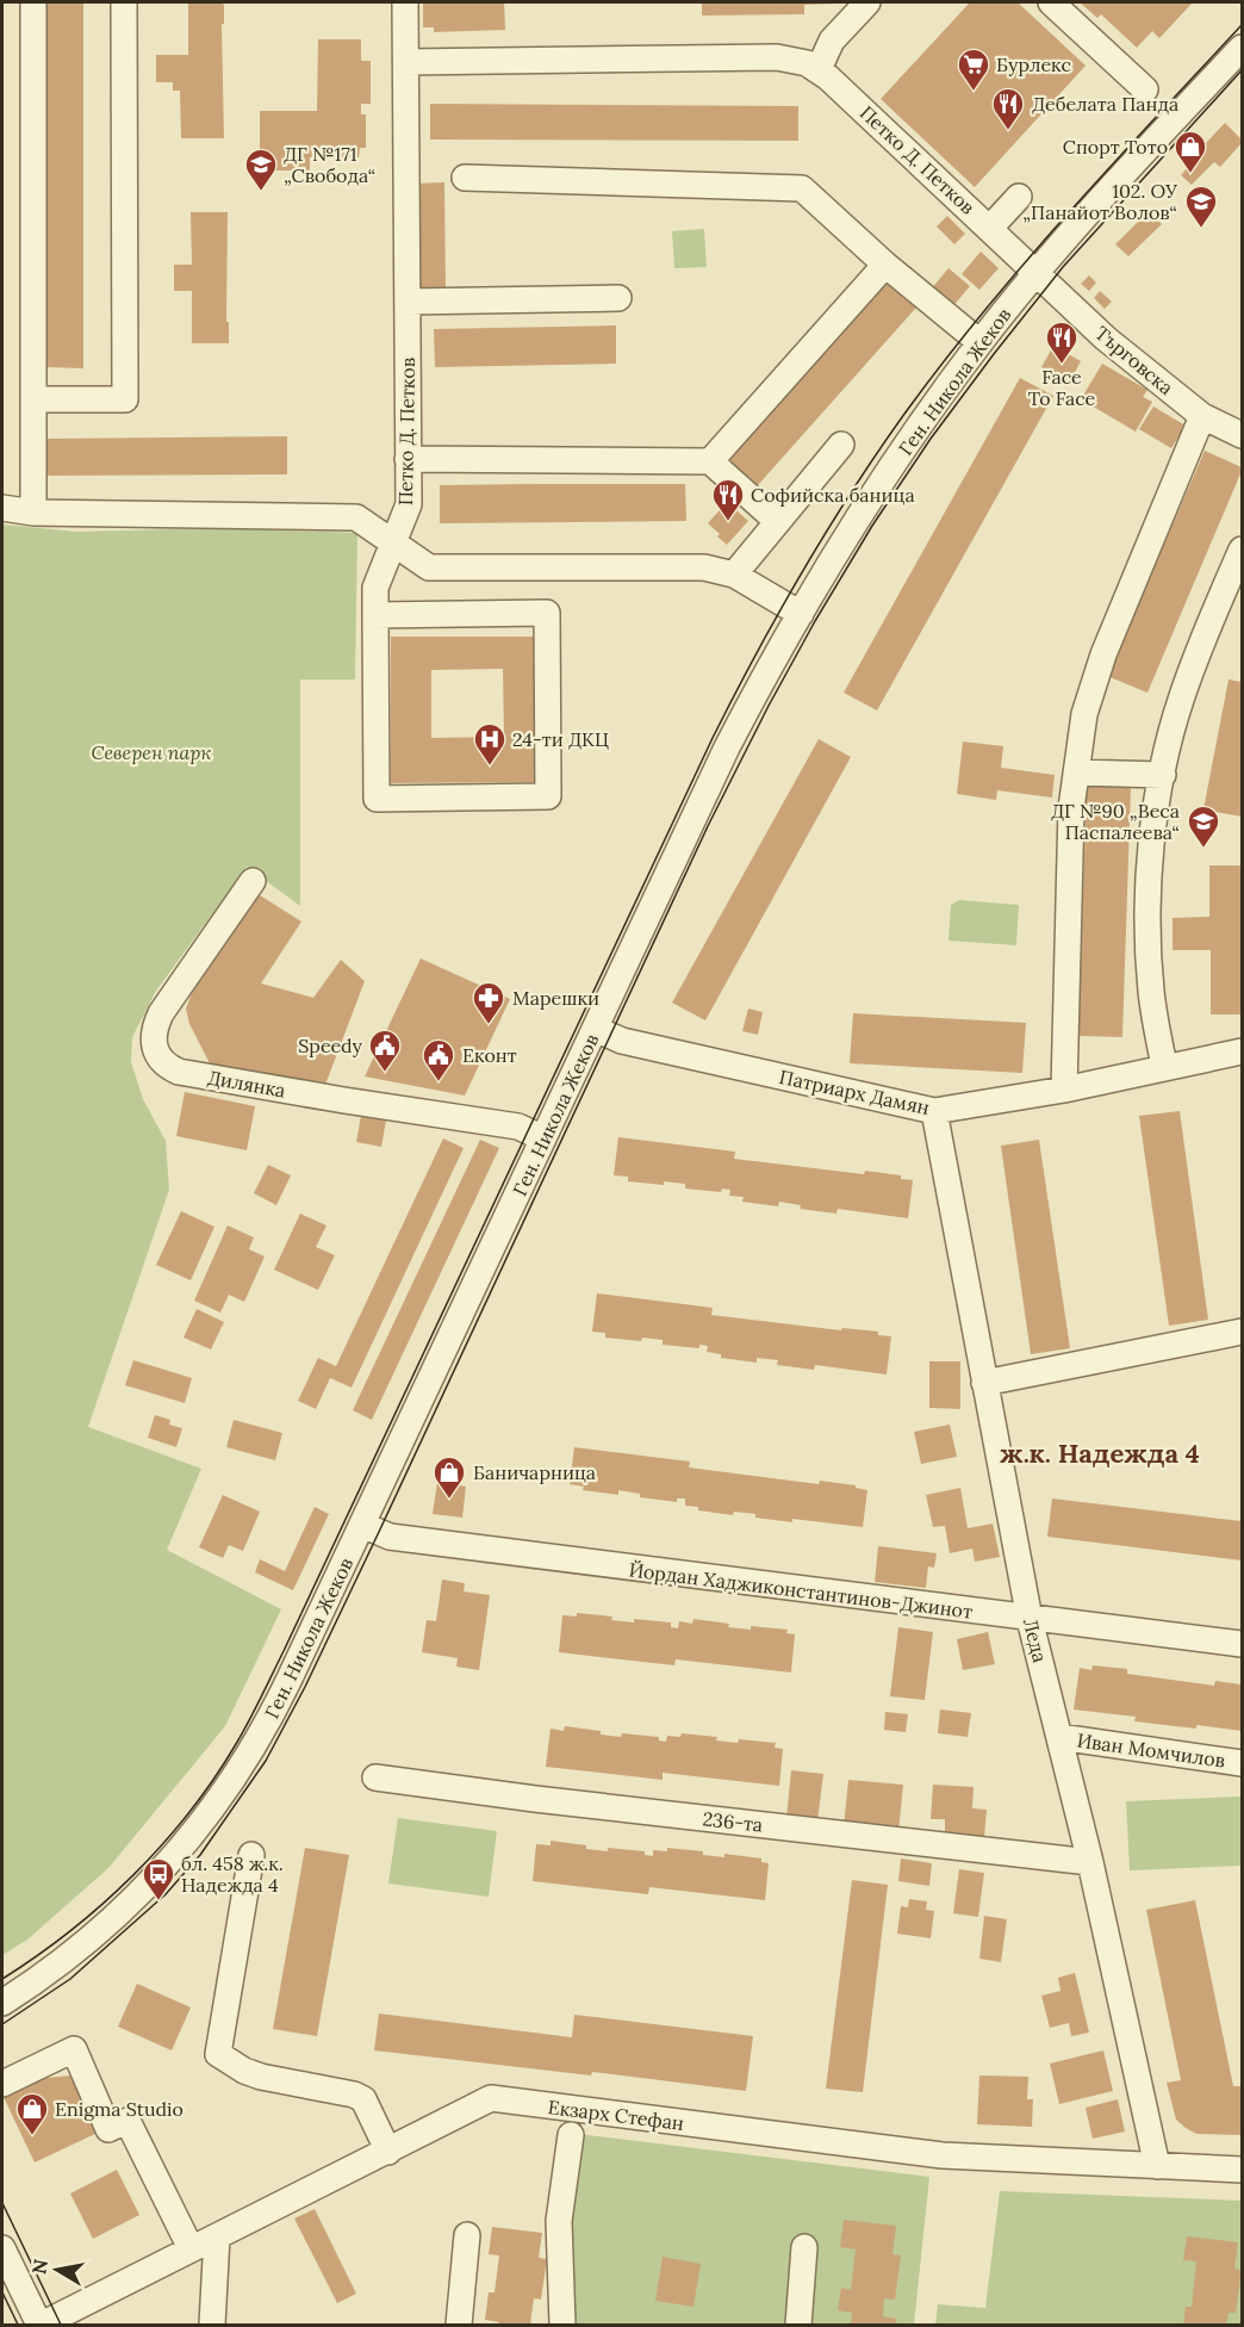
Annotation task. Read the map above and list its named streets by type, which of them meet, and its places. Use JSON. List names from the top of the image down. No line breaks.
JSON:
{"streets":{"street":["Петко Д. Петков","Търговска","Ген. Никола Жеков","Дилянка","Патриарх Дамян","Йордан Хаджиконстантинов-Джинот","Леда","Иван Момчилов","236-та","Екзарх Стефан"]},"crossings":[["Петко Д. Петков","Търговска"],["Петко Д. Петков","Ген. Никола Жеков"],["Търговска","Ген. Никола Жеков"],["Ген. Никола Жеков","Дилянка"],["Ген. Никола Жеков","Патриарх Дамян"],["Ген. Никола Жеков","Йордан Хаджиконстантинов-Джинот"],["Патриарх Дамян","Леда"],["Йордан Хаджиконстантинов-Джинот","Леда"],["Леда","Иван Момчилов"],["Леда","236-та"],["Леда","Екзарх Стефан"]],"districts":["ж.к. Надежда 4"],"parks":["Северен парк"],"places":{"supermarket":["Бурлекс"],"restaurant":["Дебелата Панда","Face To Face","Софийска баница"],"shop":["Спорт Тото","Баничарница","Enigma Studio"],"school or university":["ДГ №171 „Свобода“","102. ОУ „Панайот Волов“","ДГ №90 „Веса Паспалеева“"],"hospital":["24-ти ДКЦ"],"pharmacy":["Марешки"],"public building":["Speedy","Еконт"],"bus stop":["бл. 458 ж.к. Надежда 4"]},"north":"left"}
